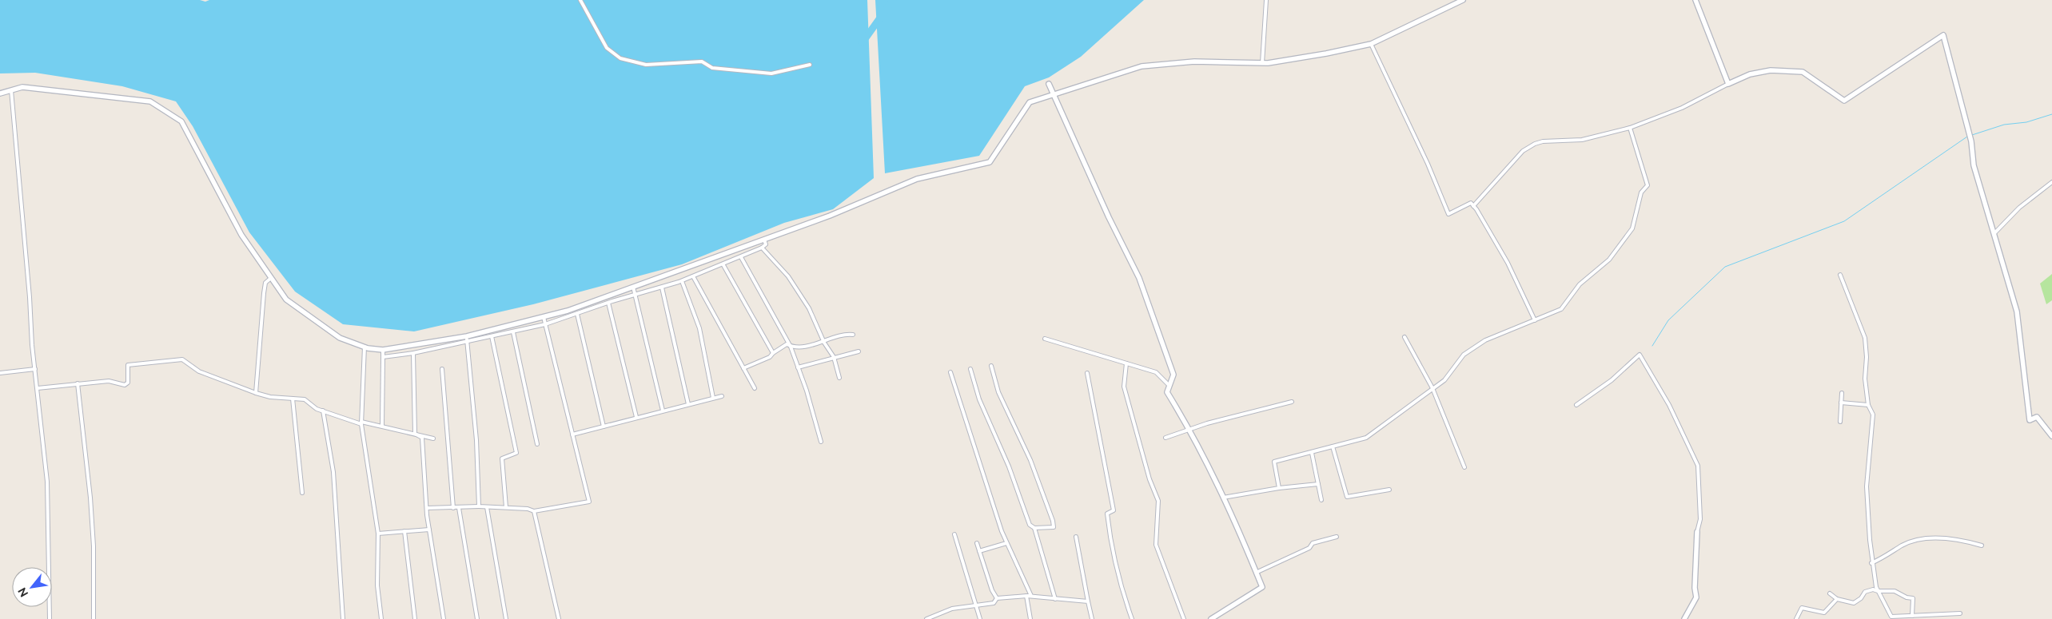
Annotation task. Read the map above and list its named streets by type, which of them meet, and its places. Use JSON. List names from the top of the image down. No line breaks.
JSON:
{"north":"bottom left"}
